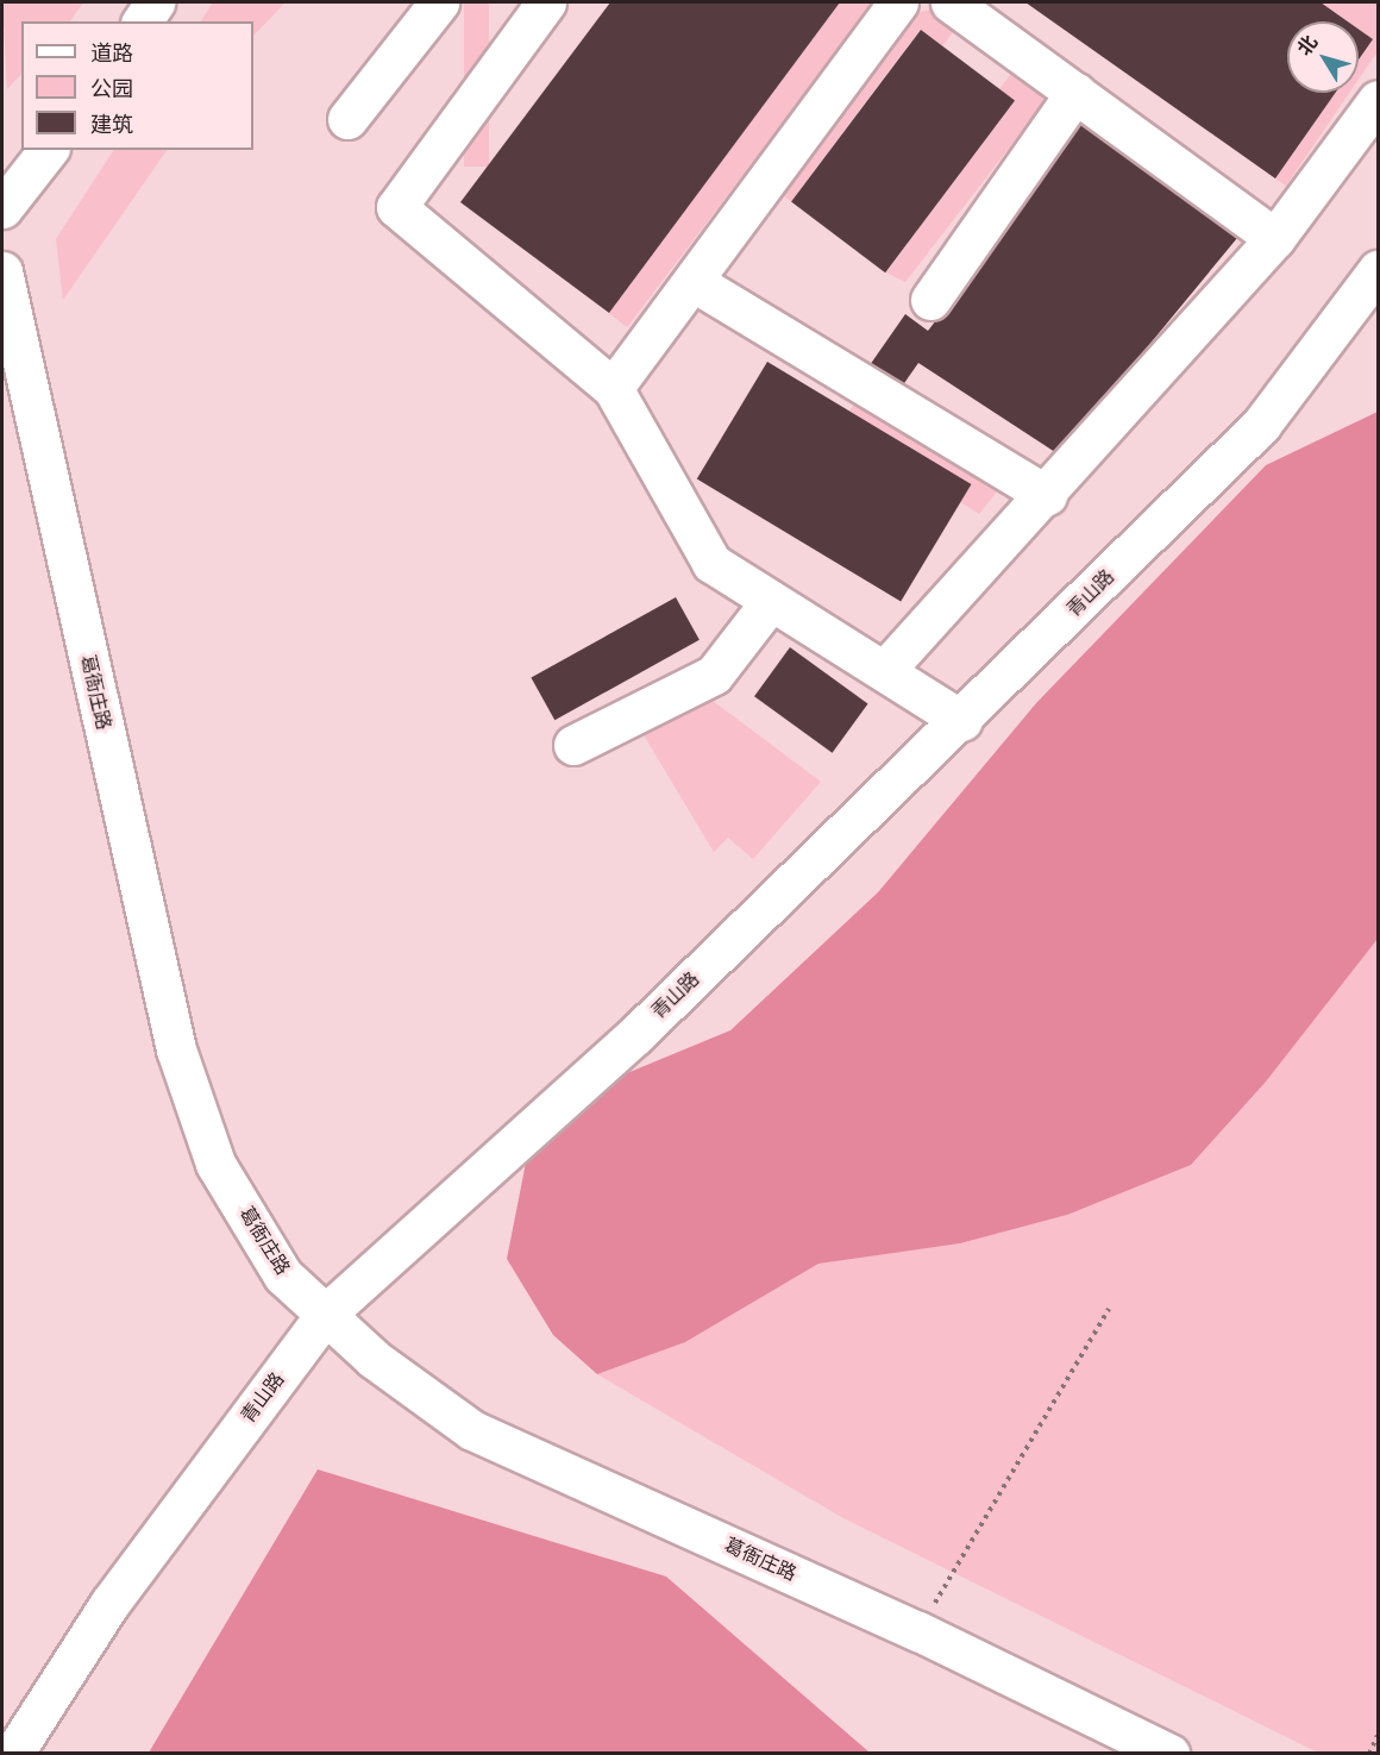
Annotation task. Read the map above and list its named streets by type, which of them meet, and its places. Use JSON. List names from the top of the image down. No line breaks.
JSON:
{"streets":{"street":["青山路","葛衙庄路"]},"crossings":[["青山路","葛衙庄路"]],"legend":["道路","公园","建筑"],"north":"top left"}
